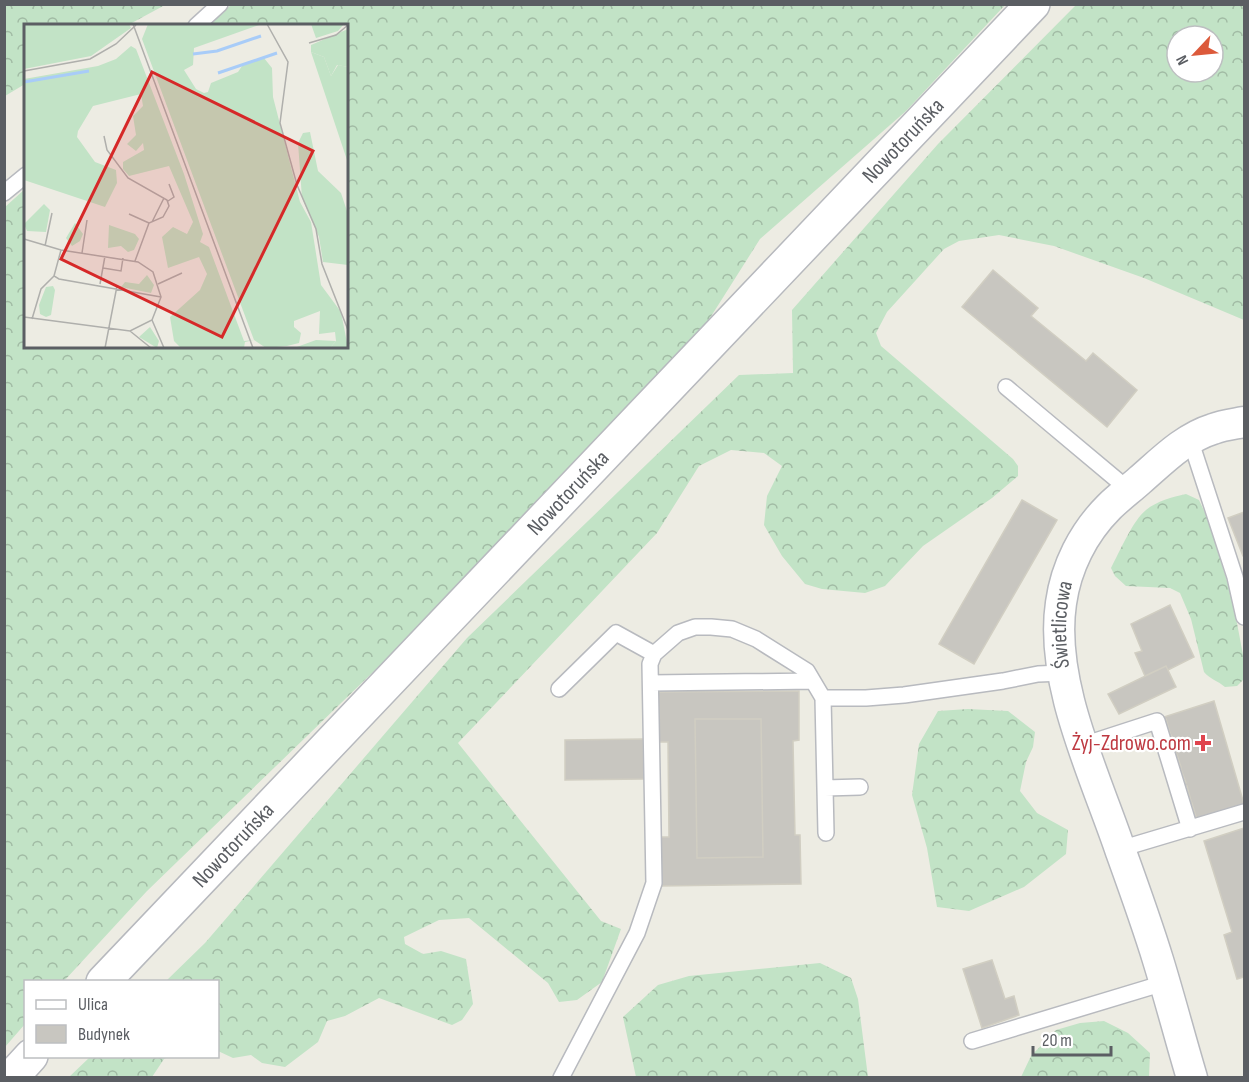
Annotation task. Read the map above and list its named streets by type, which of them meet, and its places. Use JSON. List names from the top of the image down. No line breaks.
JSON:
{"streets":{"main road":["Nowotoruńska"],"street":["Świetlicowa"]},"places":{"health":["Żyj-Zdrowo.com"]},"legend":["Ulica","Budynek"],"scale_bar":"20 m","north":"bottom left"}
